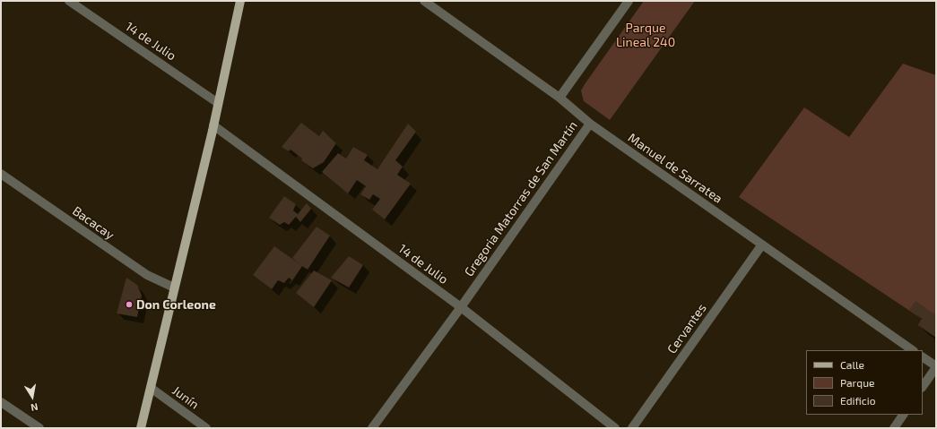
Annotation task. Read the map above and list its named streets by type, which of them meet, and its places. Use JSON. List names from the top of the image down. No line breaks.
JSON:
{"streets":{"street":["14 de Julio","Manuel de Sarratea","Gregoria Matorras de San Martín","Bacacay","Cervantes","Junín"]},"crossings":[["14 de Julio","Gregoria Matorras de San Martín"],["Manuel de Sarratea","Gregoria Matorras de San Martín"],["Manuel de Sarratea","Cervantes"]],"parks":["Parque Lineal 240"],"places":["Don Corleone"],"legend":["Calle","Parque","Edificio"],"north":"bottom"}
